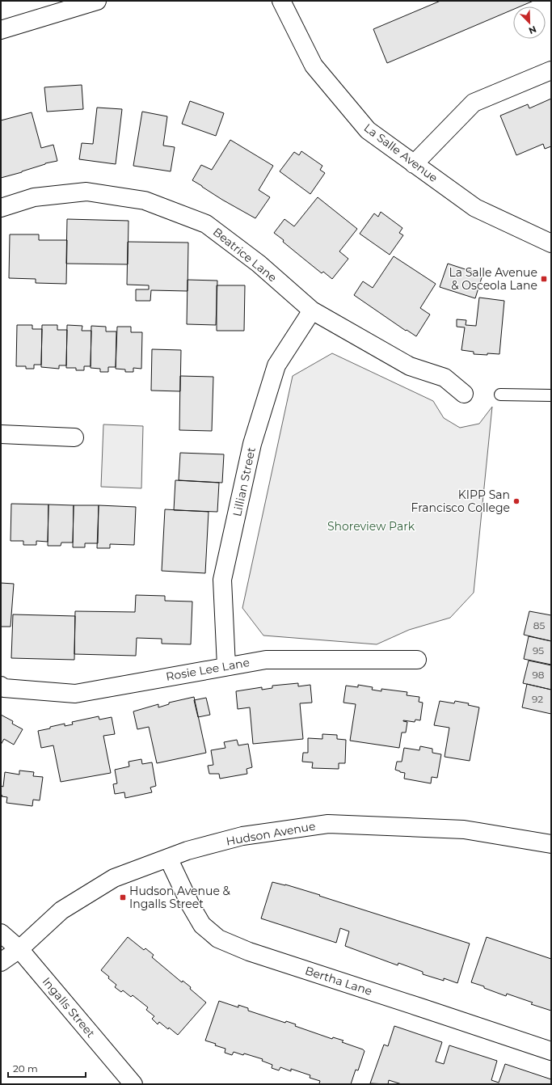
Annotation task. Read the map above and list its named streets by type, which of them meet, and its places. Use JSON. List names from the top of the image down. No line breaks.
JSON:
{"streets":{"street":["La Salle Avenue","Beatrice Lane","Lillian Street","Rosie Lee Lane","Hudson Avenue","Bertha Lane","Ingalls Street"]},"crossings":[["Beatrice Lane","Lillian Street"],["Lillian Street","Rosie Lee Lane"],["Hudson Avenue","Bertha Lane"],["Hudson Avenue","Ingalls Street"]],"parks":["Shoreview Park"],"places":{"transit":["La Salle Avenue & Osceola Lane","Hudson Avenue & Ingalls Street"],"other":["KIPP San Francisco College"]},"house_numbers":["85","95","98","92"],"scale_bar":"20 m","north":"bottom right"}
